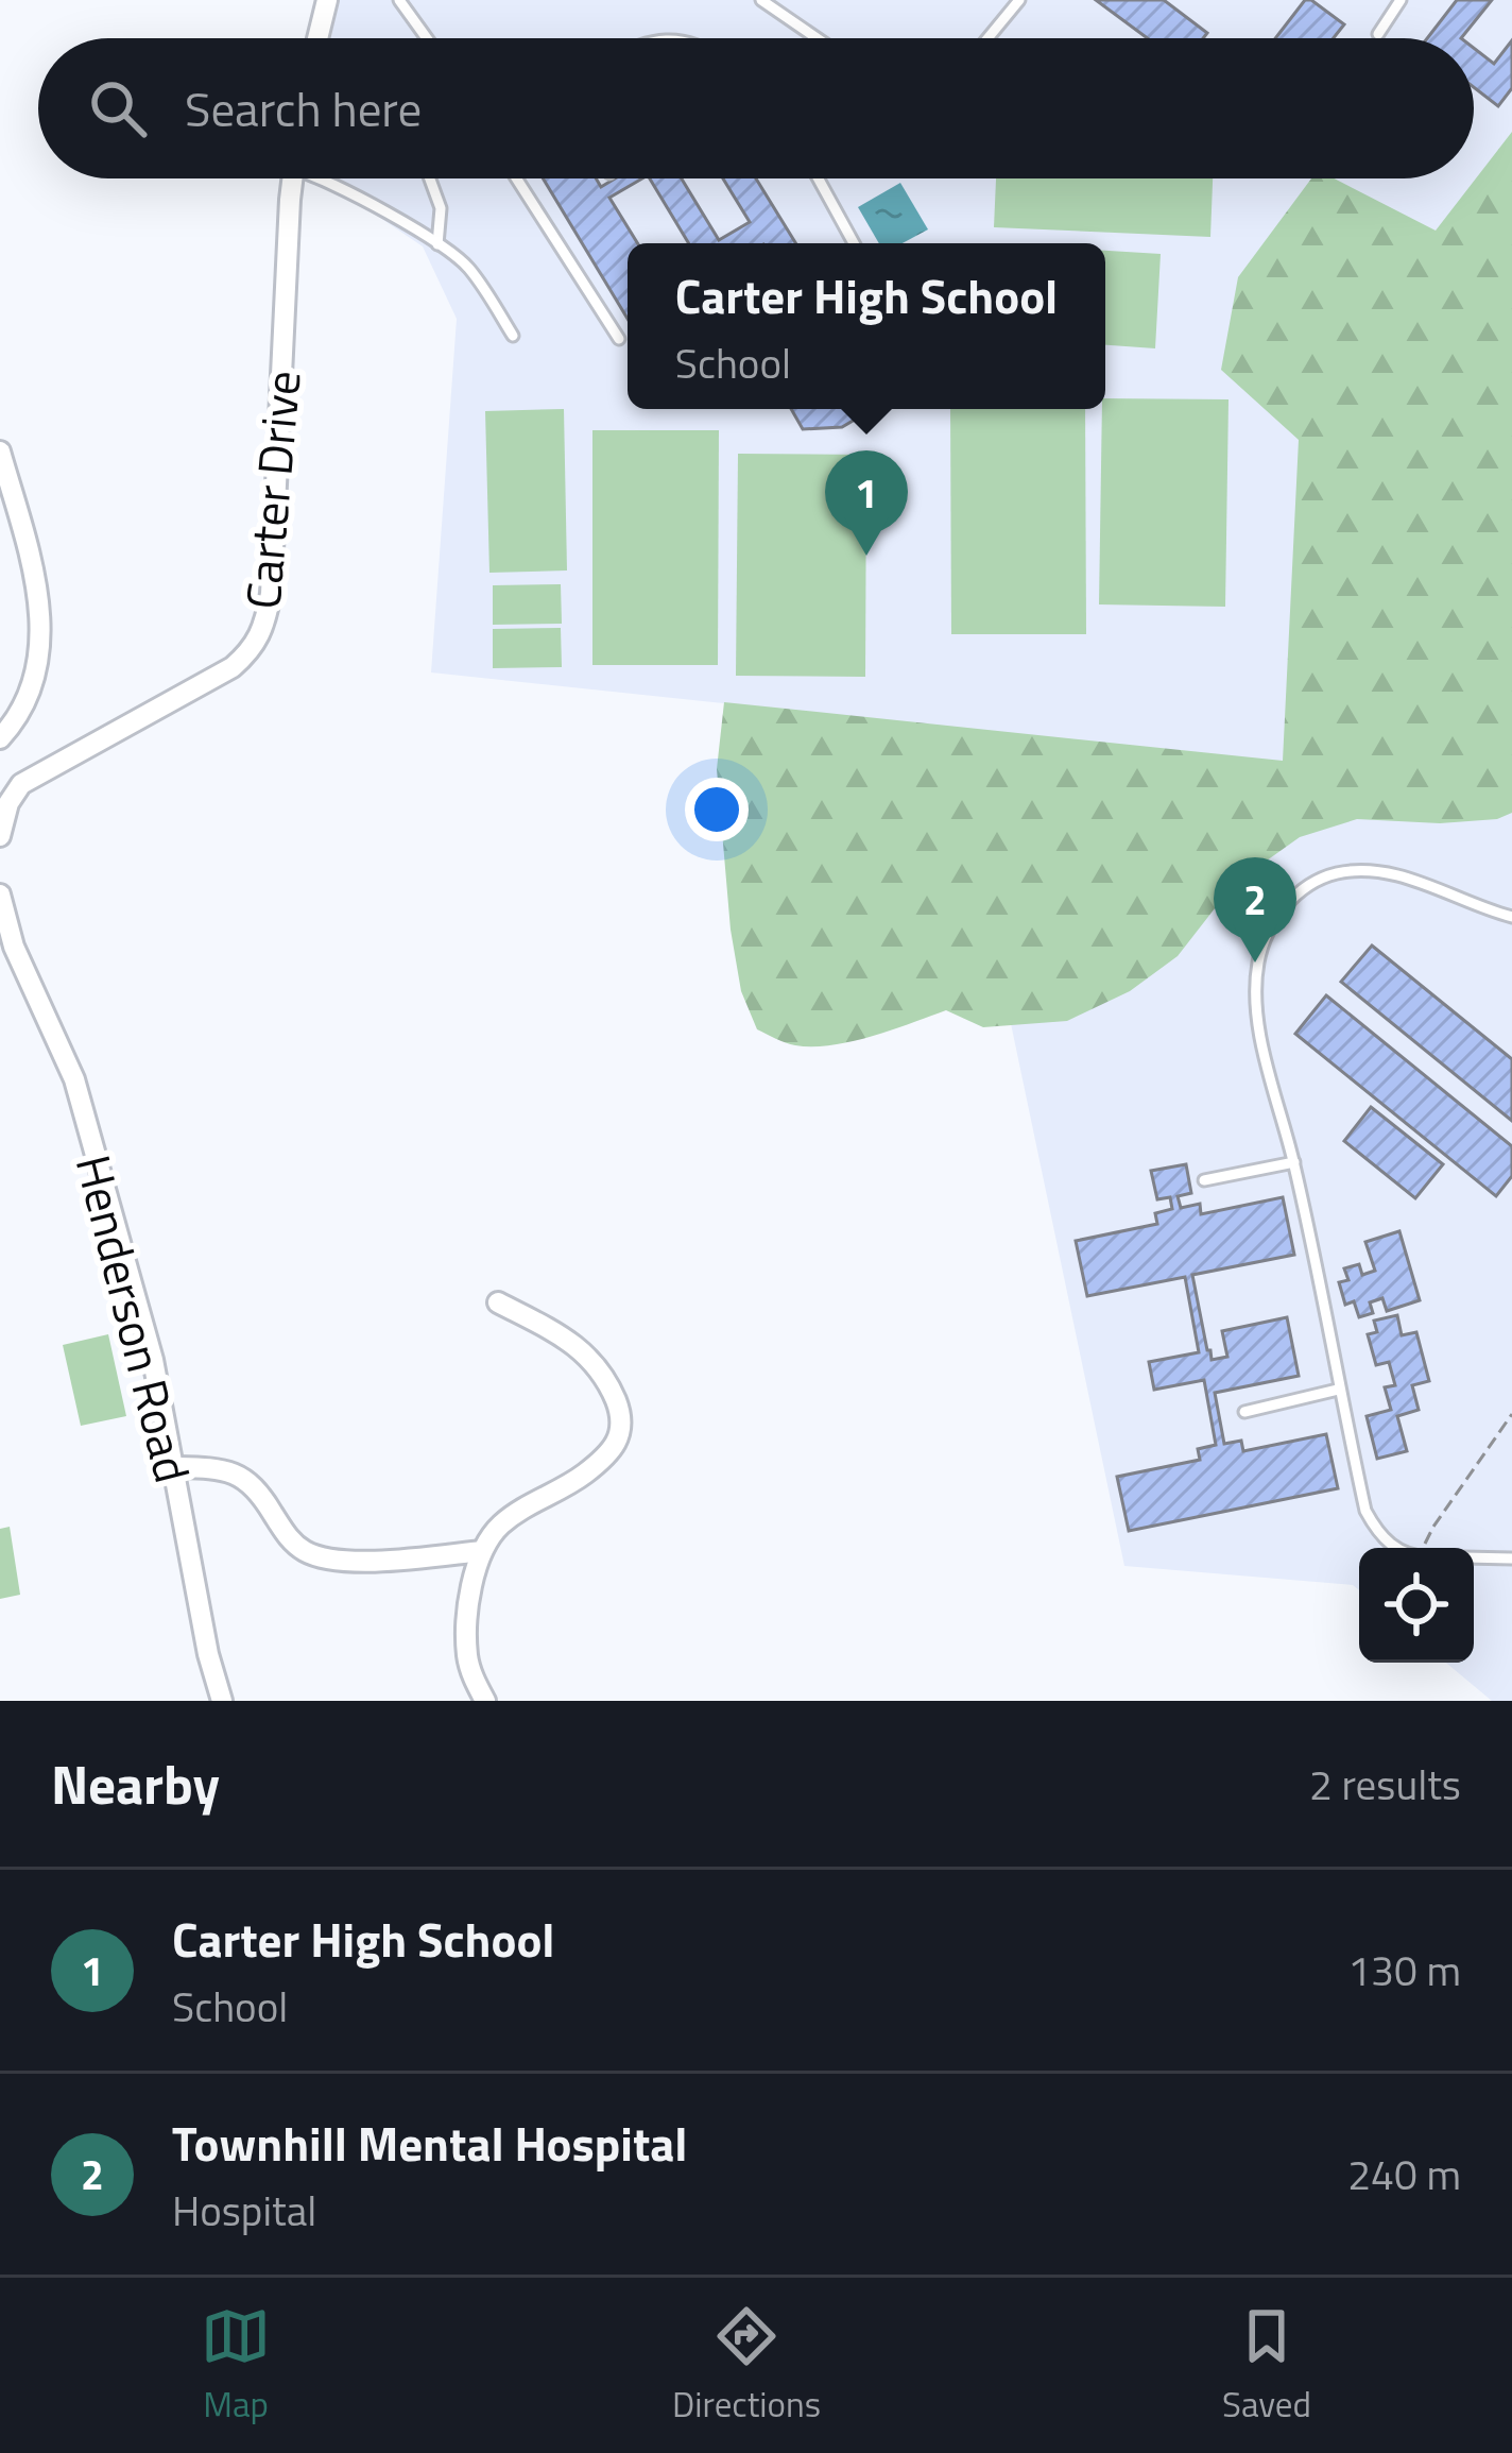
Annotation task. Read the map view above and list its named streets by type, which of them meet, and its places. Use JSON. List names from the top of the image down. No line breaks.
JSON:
{"streets":{"street":["Carter Drive","Henderson Road"]},"page":{"search":"Search here","popup":["Carter High School","School"],"pins":["1","2"],"heading":["Nearby","2 results"],"list":[{"mark":"1","name":"Carter High School","note":"School","value":"130 m"},{"mark":"2","name":"Townhill Mental Hospital","note":"Hospital","value":"240 m"}],"nav":["Map","Directions","Saved"]}}
